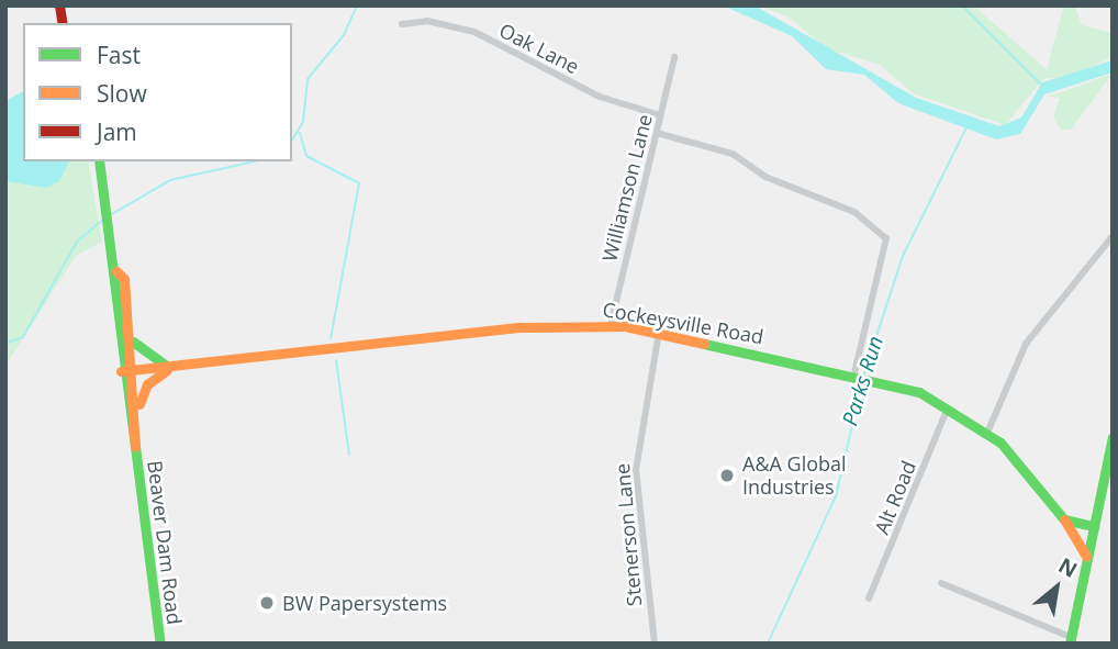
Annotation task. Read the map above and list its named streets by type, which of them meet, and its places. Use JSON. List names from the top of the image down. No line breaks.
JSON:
{"streets":{"main road":["Cockeysville Road","Beaver Dam Road"],"street":["Oak Lane","Williamson Lane","Alt Road","Stenerson Lane"]},"crossings":[["Oak Lane","Williamson Lane"],["Williamson Lane","Cockeysville Road"],["Cockeysville Road","Alt Road"],["Cockeysville Road","Stenerson Lane"],["Cockeysville Road","Beaver Dam Road"]],"water":["Parks Run"],"places":["A&A Global Industries","BW Papersystems"],"legend":["Fast","Slow","Jam"],"north":"top right"}
